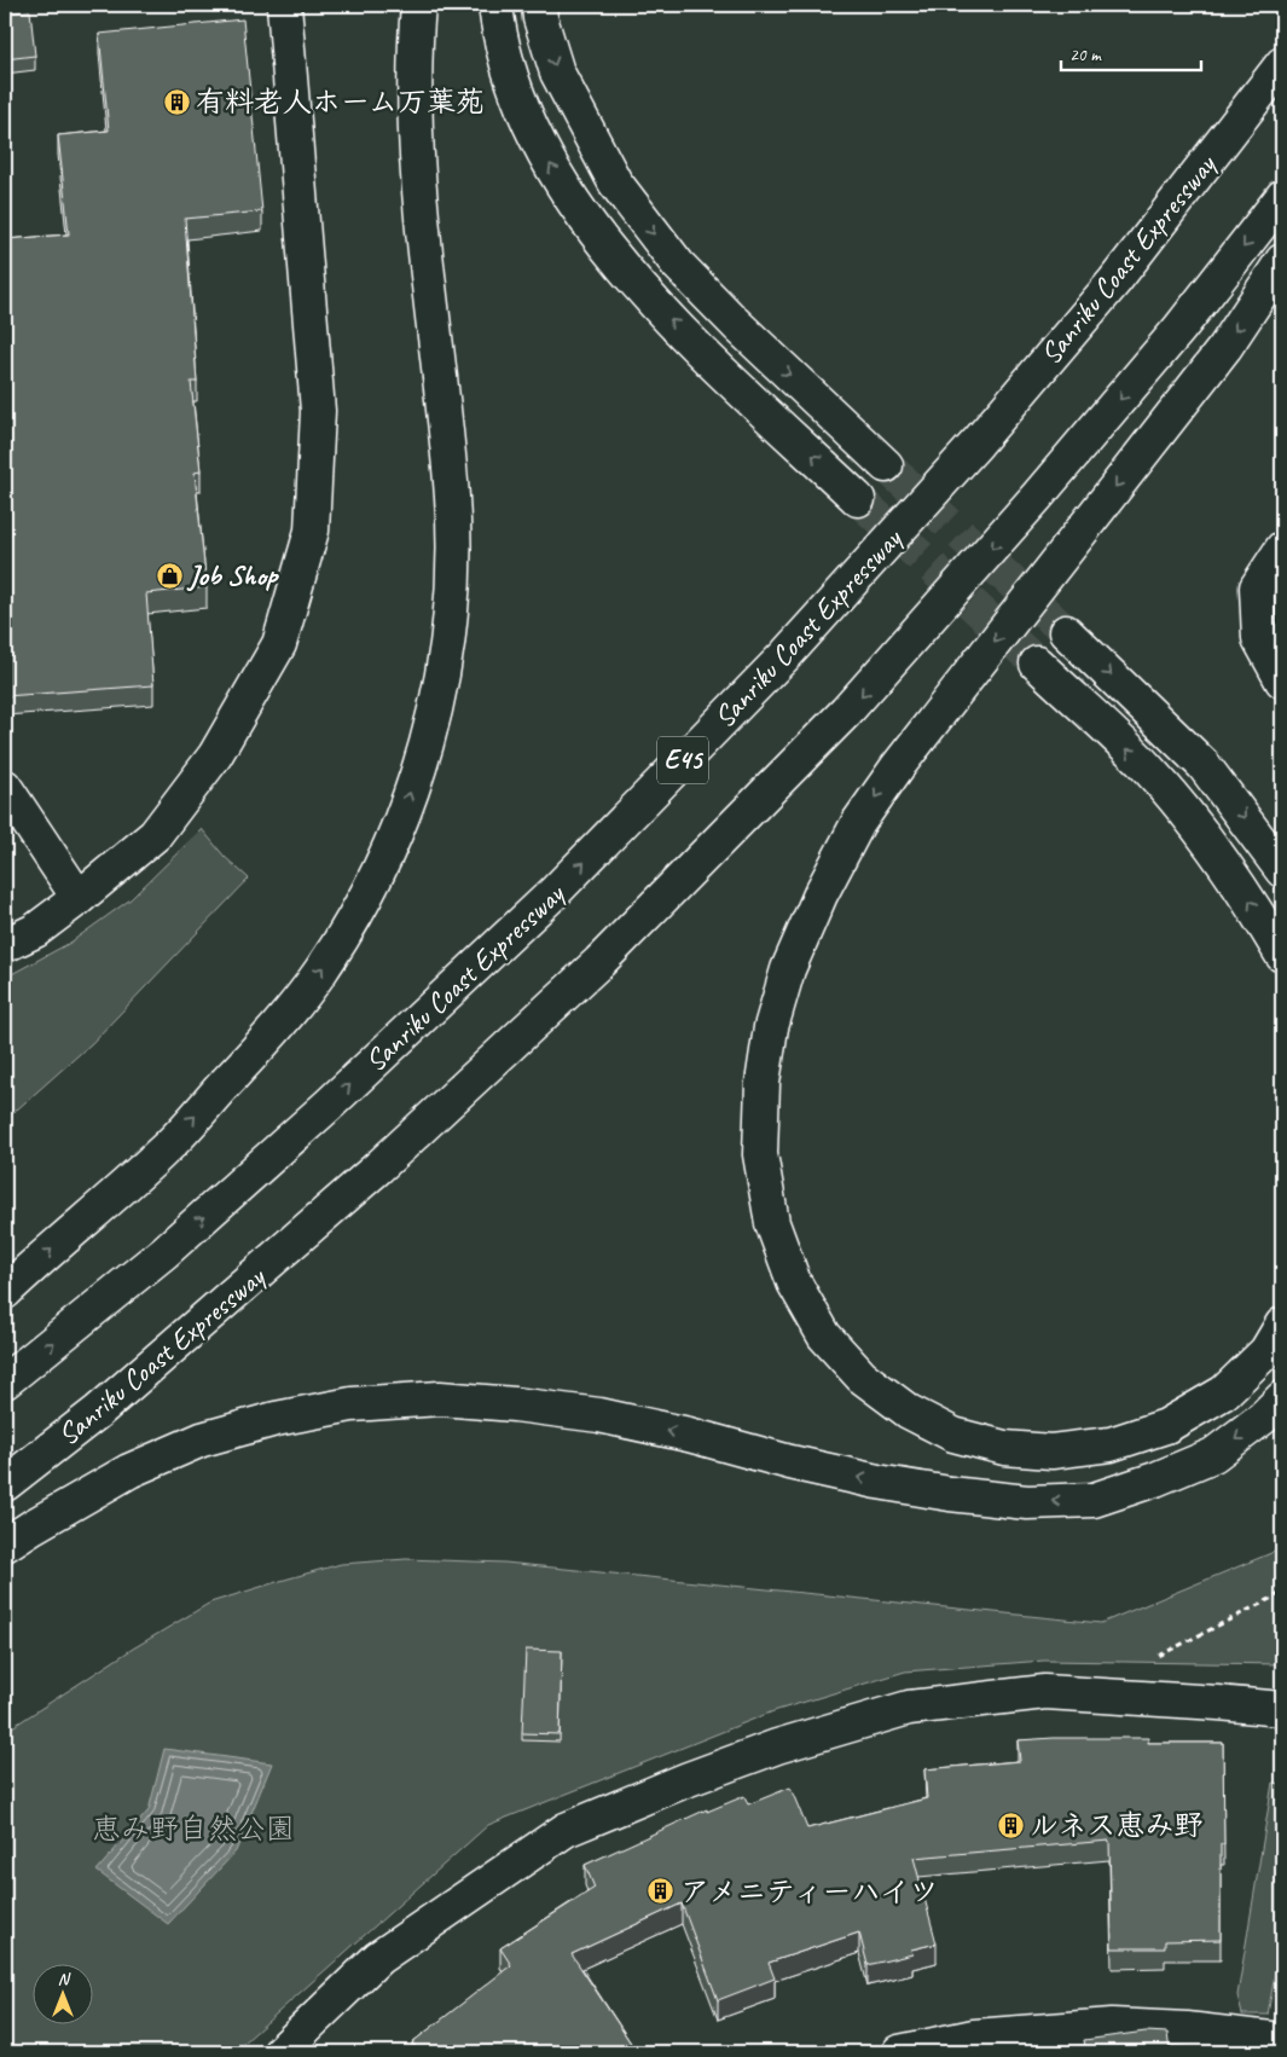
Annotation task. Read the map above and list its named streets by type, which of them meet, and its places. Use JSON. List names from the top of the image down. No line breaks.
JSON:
{"streets":{"main road":["Sanriku Coast Expressway","E45"]},"parks":["恵み野自然公園"],"places":{"building":["有料老人ホーム万葉苑","ルネス恵み野","アメニティーハイツ"],"shop":["Job Shop"]},"scale_bar":"20 m","north":"top"}
